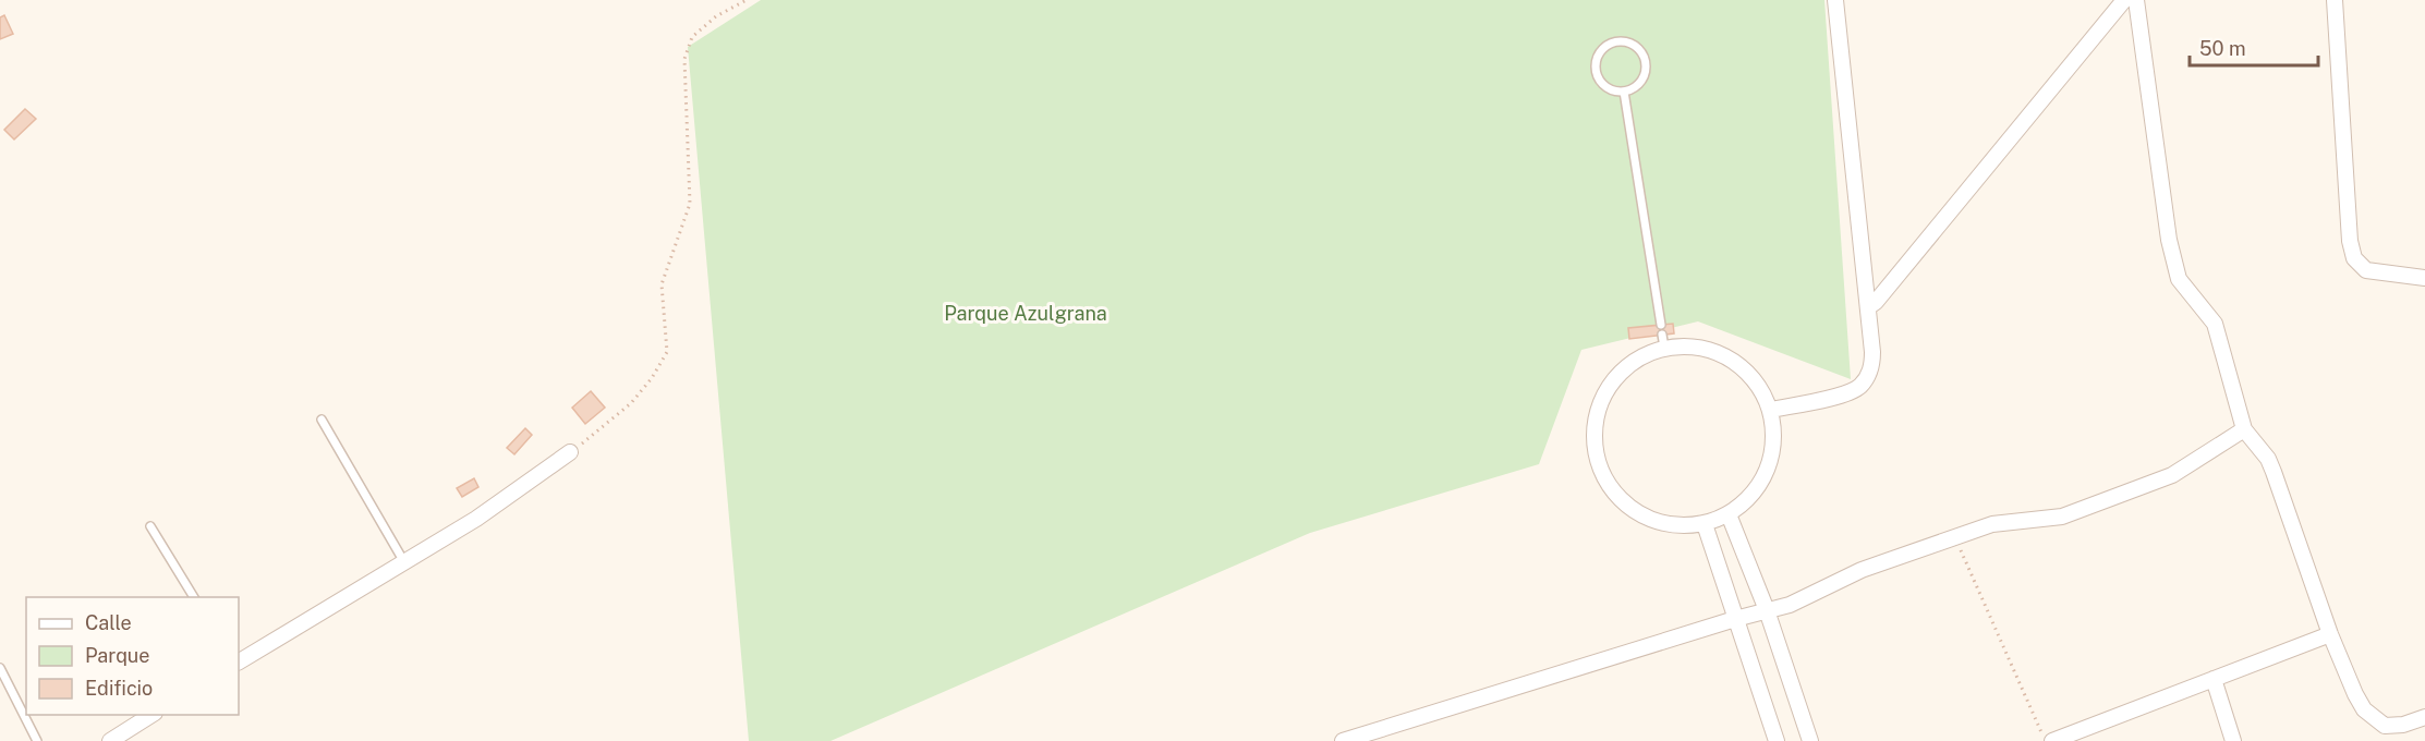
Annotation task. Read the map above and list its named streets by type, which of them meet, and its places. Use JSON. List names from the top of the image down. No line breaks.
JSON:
{"parks":["Parque Azulgrana"],"legend":["Calle","Parque","Edificio"],"scale_bar":"50 m"}
